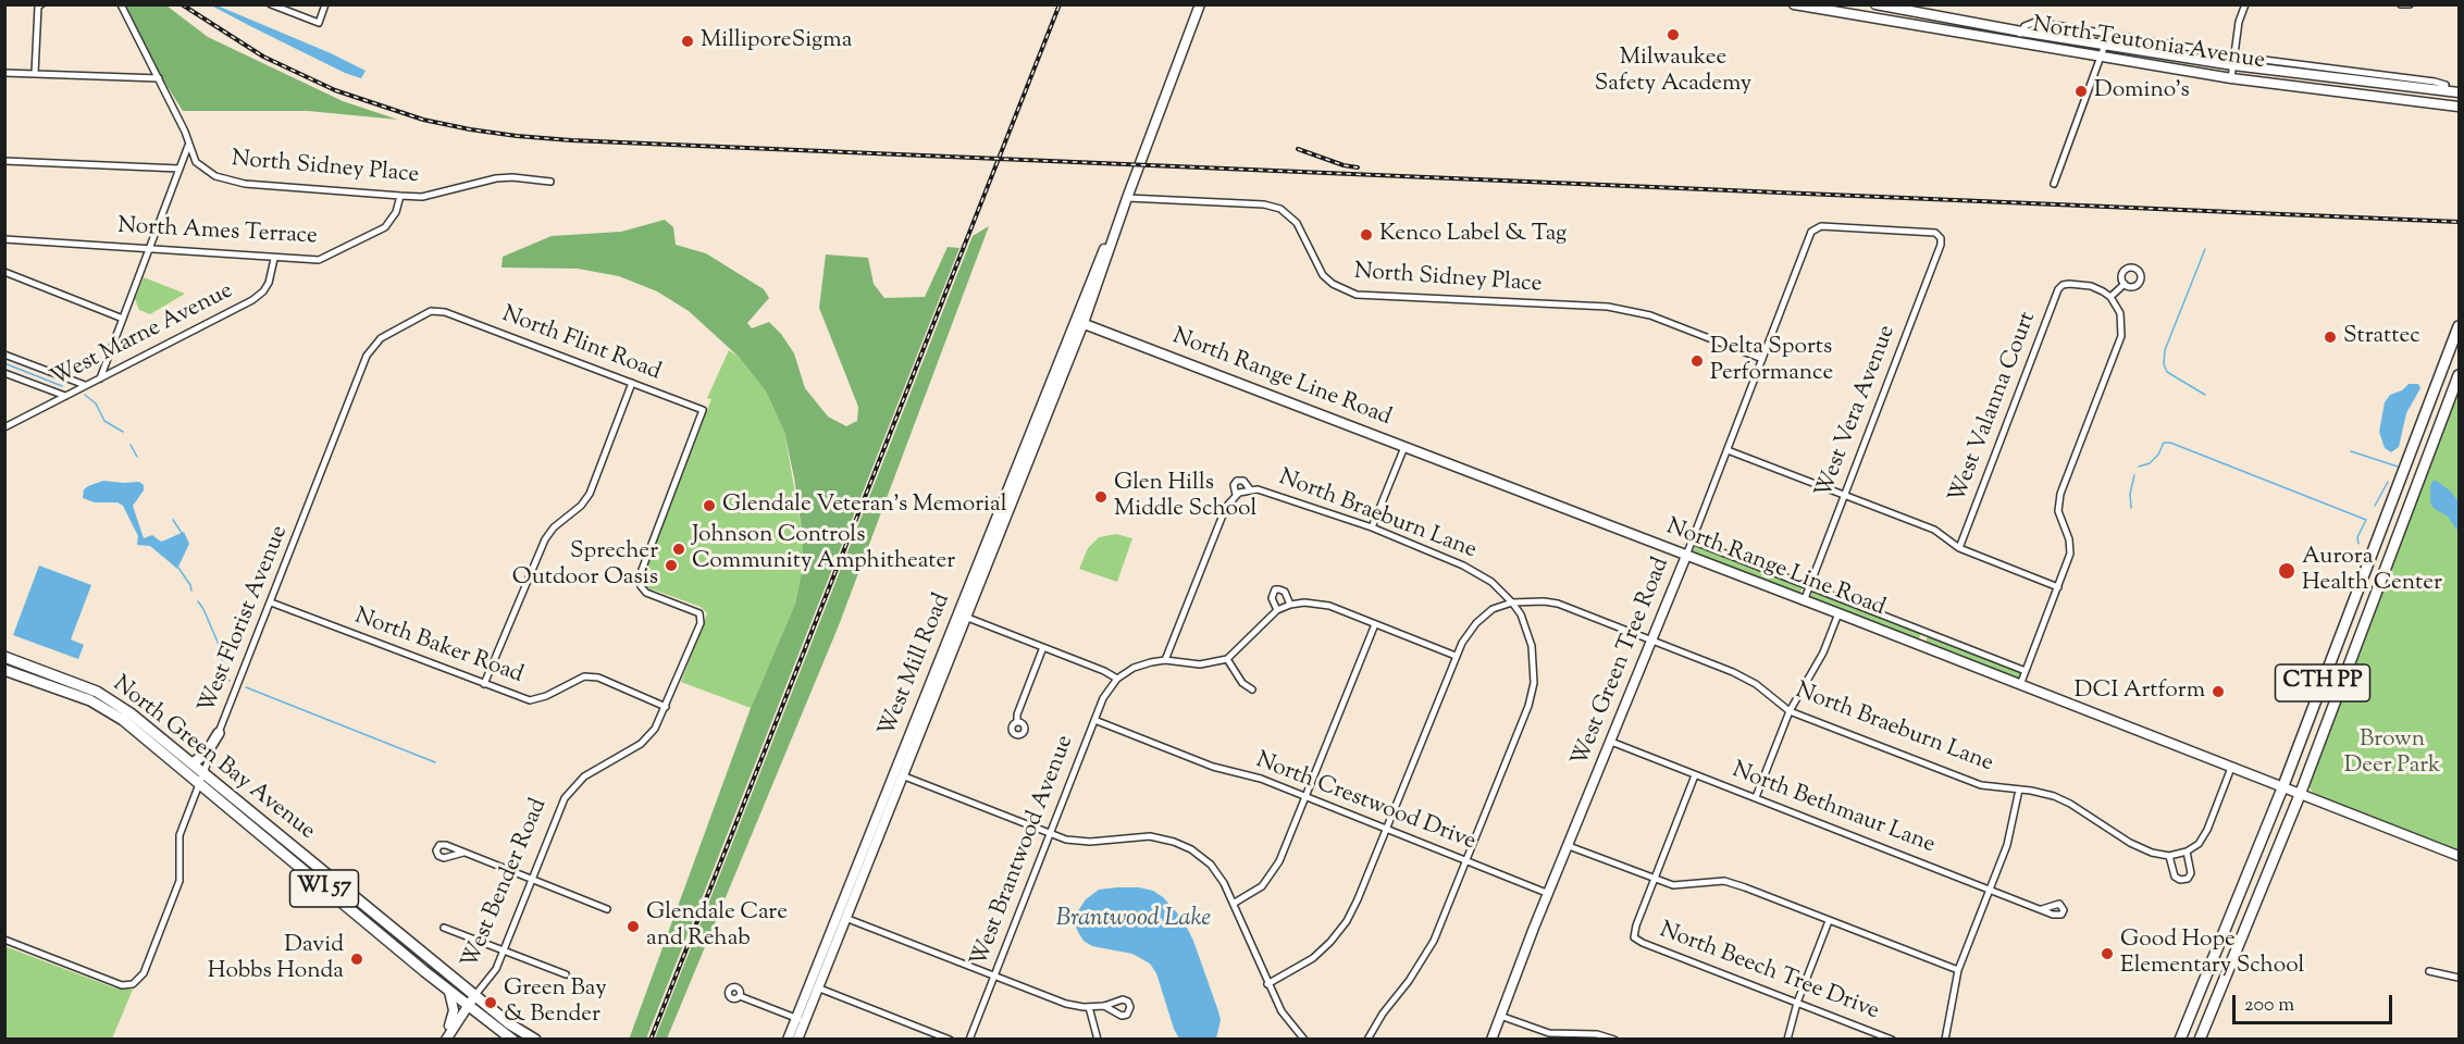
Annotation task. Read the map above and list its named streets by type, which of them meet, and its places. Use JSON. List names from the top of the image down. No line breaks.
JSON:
{"streets":{"main road":["North Teutonia Avenue","North Range Line Road","West Green Tree Road","West Mill Road","CTH PP","North Green Bay Avenue","West Bender Road","WI 57"],"street":["North Sidney Place","North Ames Terrace","West Marne Avenue","North Flint Road","West Valanna Court","West Vera Avenue","North Braeburn Lane","West Florist Avenue","North Baker Road","North Crestwood Drive","North Bethmaur Lane","West Brantwood Avenue","North Beech Tree Drive"]},"crossings":[["North Sidney Place","North Ames Terrace"],["North Sidney Place","West Green Tree Road"],["North Sidney Place","West Mill Road"],["North Ames Terrace","West Marne Avenue"],["North Flint Road","West Florist Avenue"],["North Flint Road","West Bender Road"],["North Range Line Road","West Vera Avenue"],["North Range Line Road","West Green Tree Road"],["North Range Line Road","West Mill Road"],["North Range Line Road","CTH PP"],["West Vera Avenue","West Green Tree Road"],["North Braeburn Lane","West Green Tree Road"],["West Florist Avenue","North Baker Road"],["West Florist Avenue","North Green Bay Avenue"],["North Baker Road","West Bender Road"],["West Green Tree Road","North Crestwood Drive"],["West Green Tree Road","North Bethmaur Lane"],["North Green Bay Avenue","West Bender Road"],["North Crestwood Drive","West Brantwood Avenue"]],"water":["Brantwood Lake"],"parks":["Brown Deer Park"],"places":["Milwaukee Safety Academy","MilliporeSigma","Domino's","Kenco Label & Tag","Strattec","Delta Sports Performance","Glen Hills Middle School","Glendale Veteran's Memorial","Johnson Controls Community Amphitheater","Sprecher Outdoor Oasis","Aurora Health Center","DCI Artform","Glendale Care and Rehab","Good Hope Elementary School","David Hobbs Honda","Green Bay & Bender"],"scale_bar":"200 m"}
